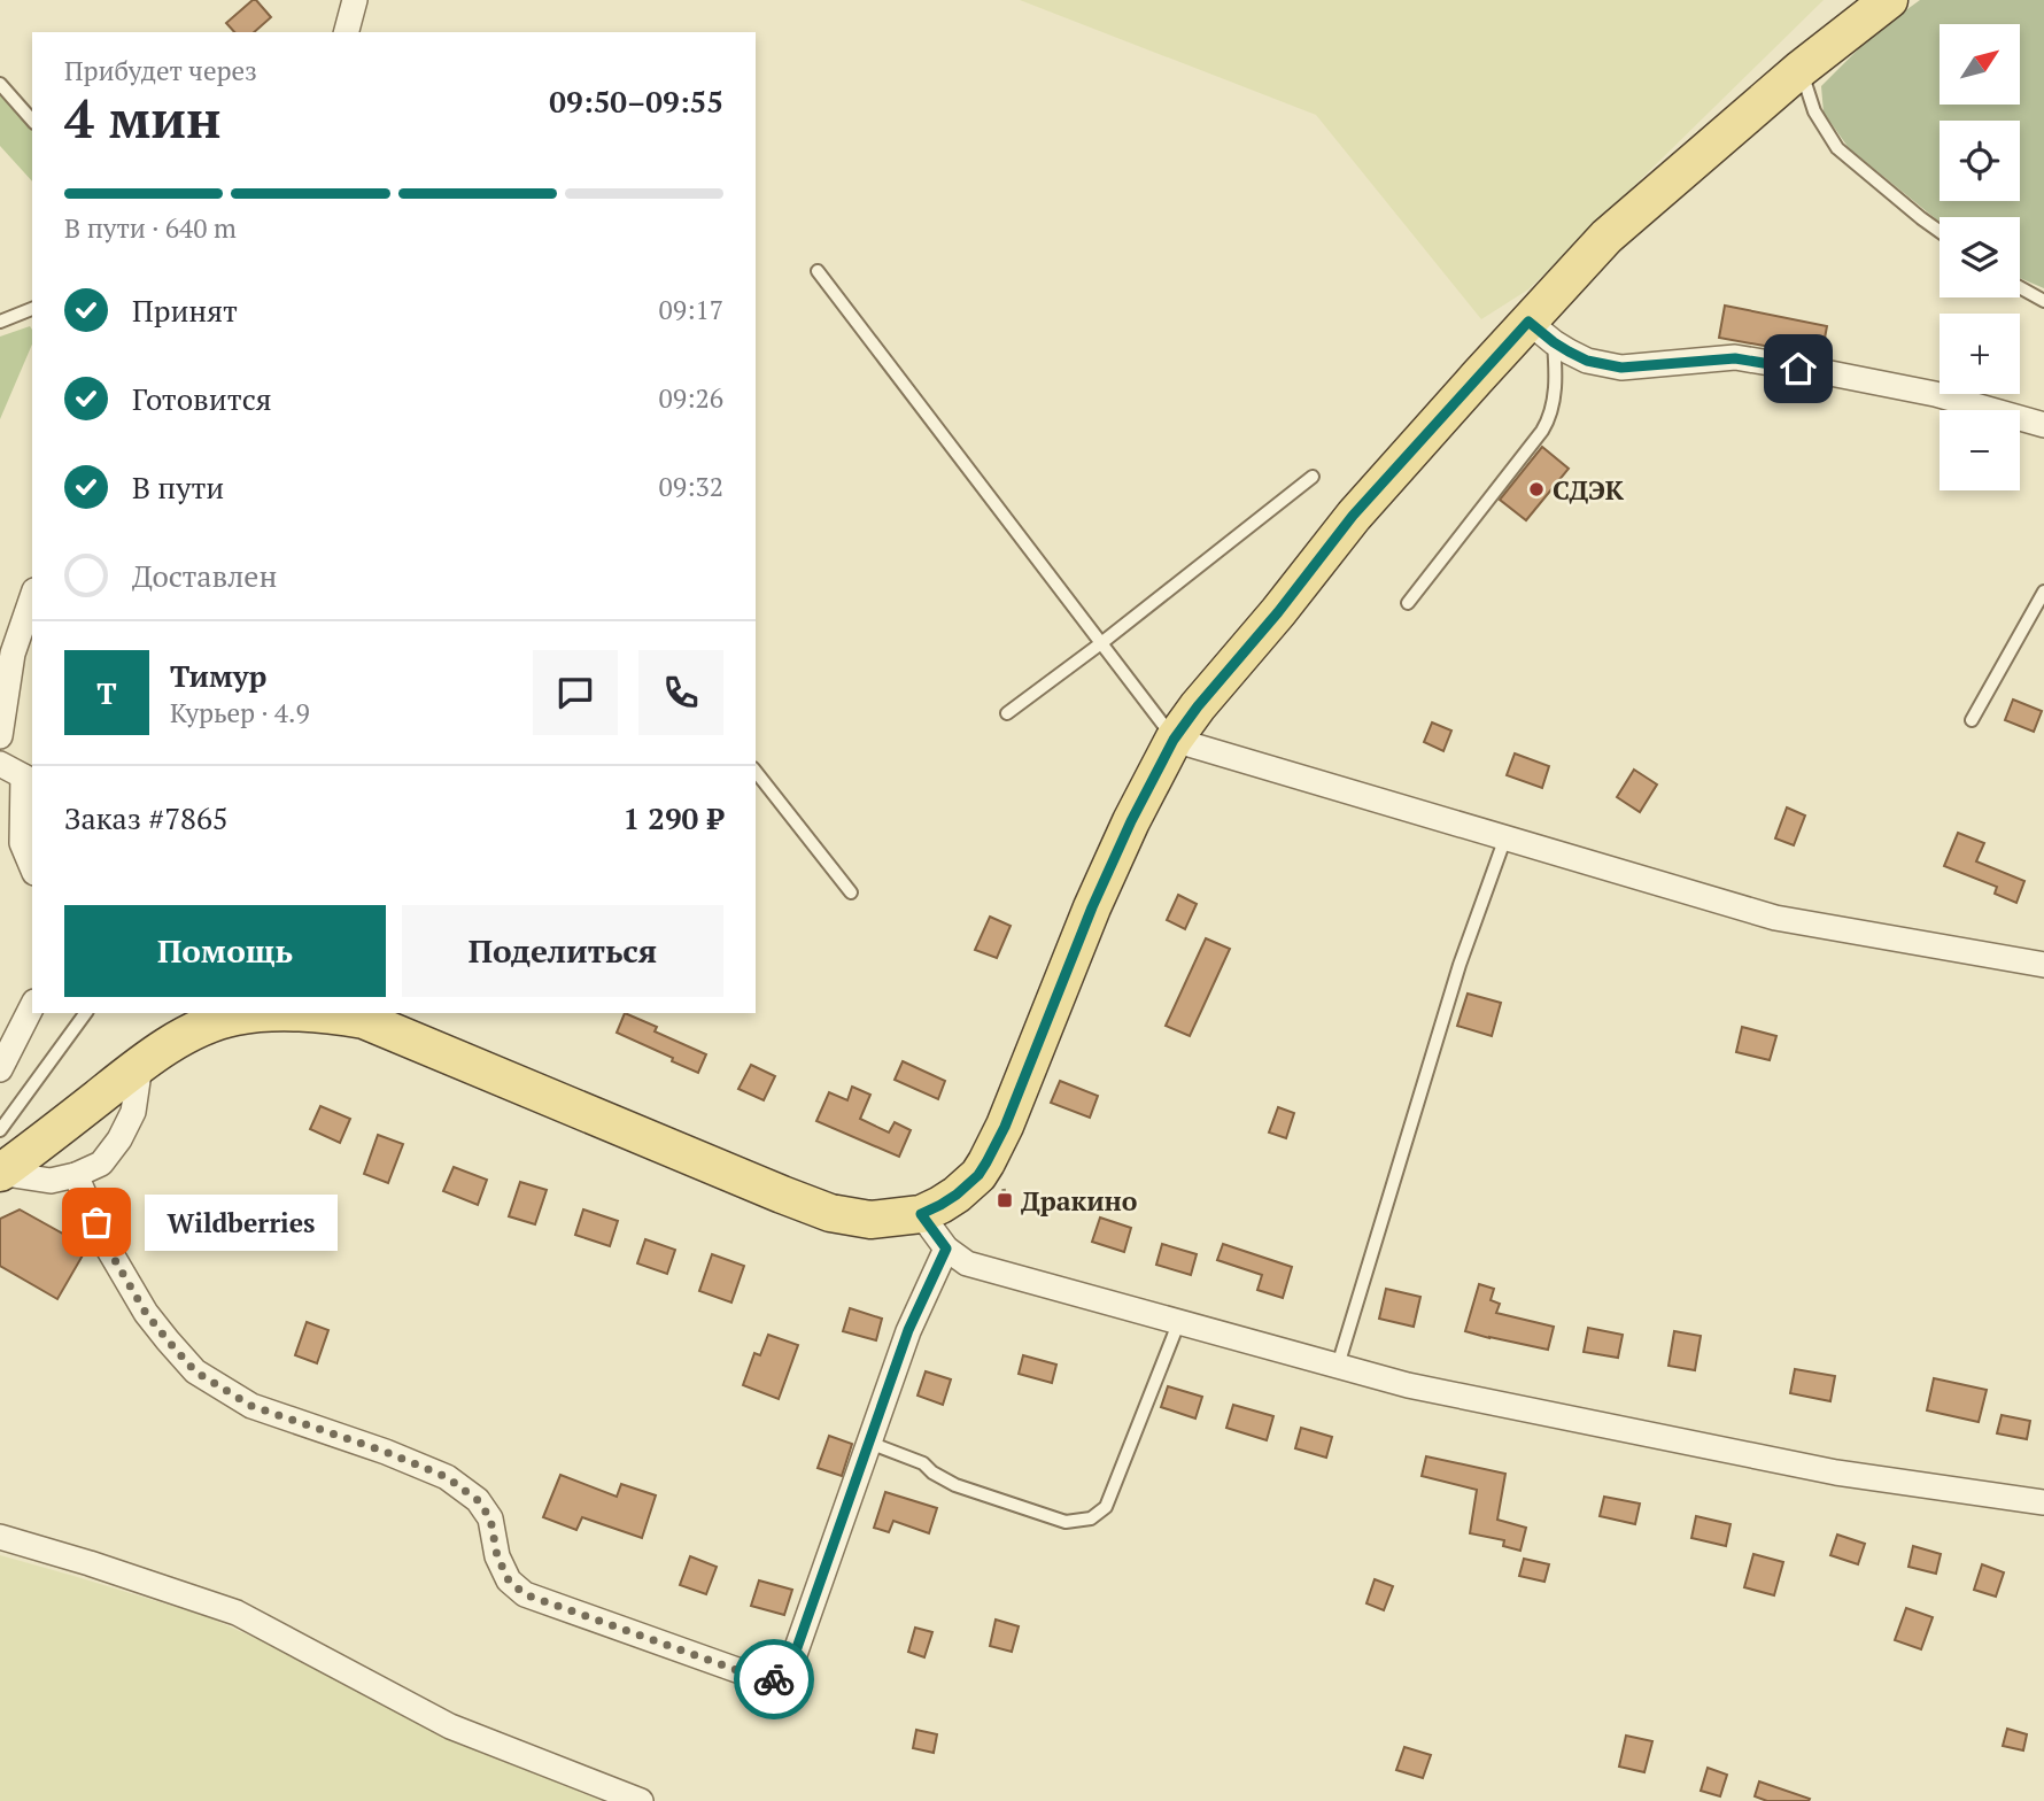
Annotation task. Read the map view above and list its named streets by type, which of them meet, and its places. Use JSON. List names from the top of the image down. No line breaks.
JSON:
{"places":{"other":["СДЭК","Wildberries"],"transit":["Дракино"]},"north":"top right","page":{"map_buttons":["+","−"],"heading":["4 мин","Прибудет через","09:50–09:55"],"panel":["Тимур","Курьер · 4.9","Заказ #7865","1 290 ₽"],"bar":"В пути · 640 m","list":[["Принят","09:17"],["Готовится","09:26"],["В пути","09:32"],"Доставлен"],"round":"Т","buttons":["Помощь","Поделиться"],"bubble":"Wildberries"}}
